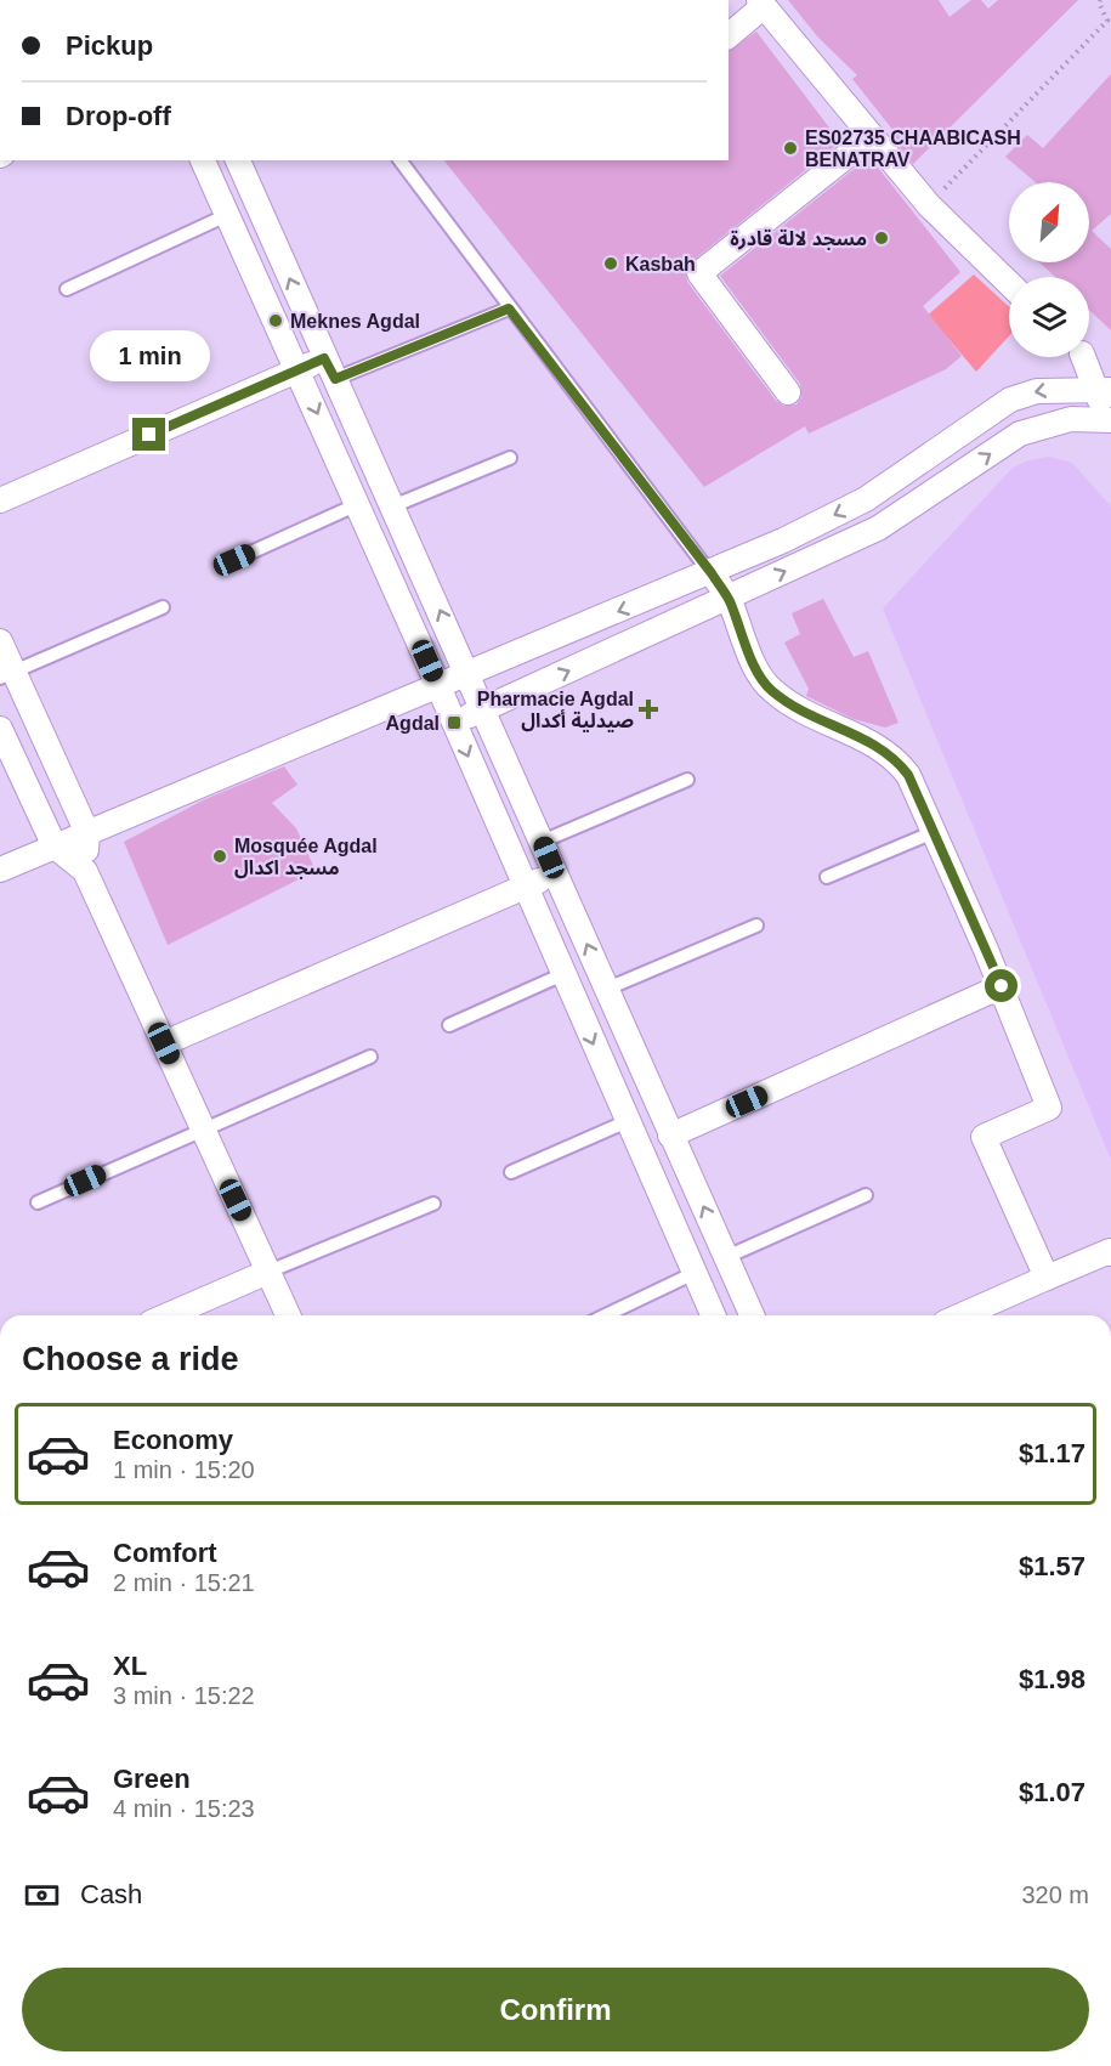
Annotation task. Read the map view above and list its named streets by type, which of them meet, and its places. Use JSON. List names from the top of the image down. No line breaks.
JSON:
{"places":{"other":["ES02735 CHAABICASH BENATRAV","مسجد لالة قادرة","Kasbah","Meknes Agdal","Mosquée Agdal مسجد اكدال"],"health":["Pharmacie Agdal صيدلية أكدال"],"transit":["Agdal"]},"north":"top right","page":{"banner":["Pickup","Drop-off"],"bubble":"1 min","heading":"Choose a ride","list":[{"name":"Economy","note":"1 min · 15:20","value":"$1.17"},{"name":"Comfort","note":"2 min · 15:21","value":"$1.57"},{"name":"XL","note":"3 min · 15:22","value":"$1.98"},{"name":"Green","note":"4 min · 15:23","value":"$1.07"}],"pay":["Cash","320 m"],"buttons":"Confirm"}}
